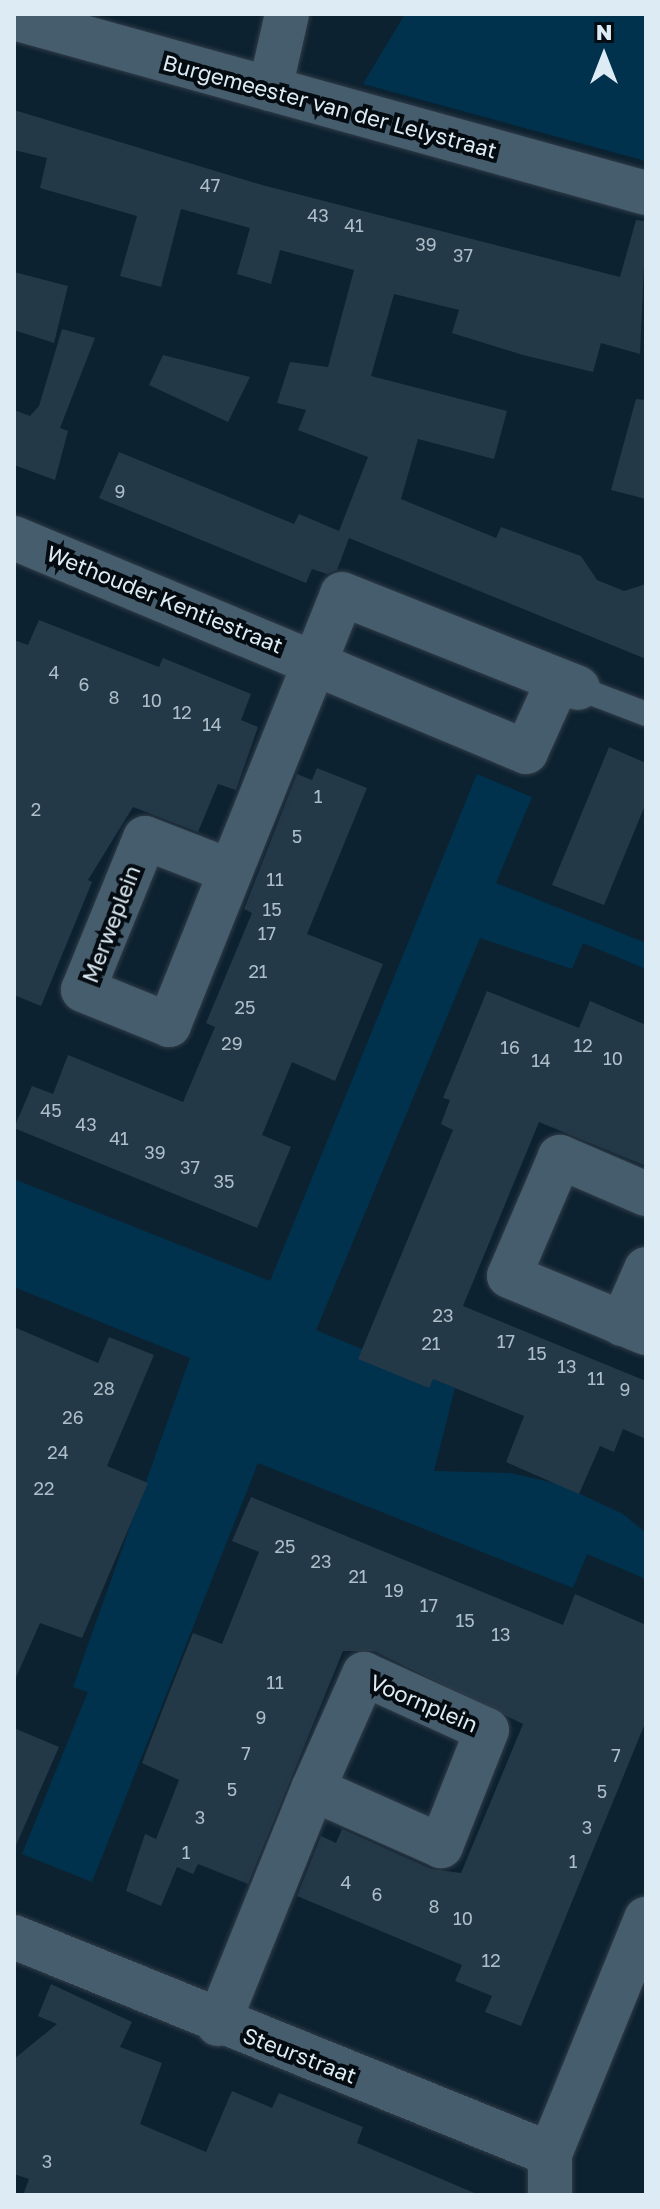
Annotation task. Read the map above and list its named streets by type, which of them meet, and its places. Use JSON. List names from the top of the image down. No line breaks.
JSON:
{"streets":{"street":["Burgemeester van der Lelystraat","Wethouder Kentiestraat","Steurstraat"]},"house_numbers":["47","43","41","39","37","9","4","6","8","10","12","14","1","2","5","11","15","17","21","25","29","12","16","10","14","45","43","41","39","37","35","23","17","21","15","13","11","28","9","26","24","22","25","23","21","19","17","15","13","11","9","7","7","5","5","3","3","1","1","4","6","8","10","12","3"],"north":"top"}
